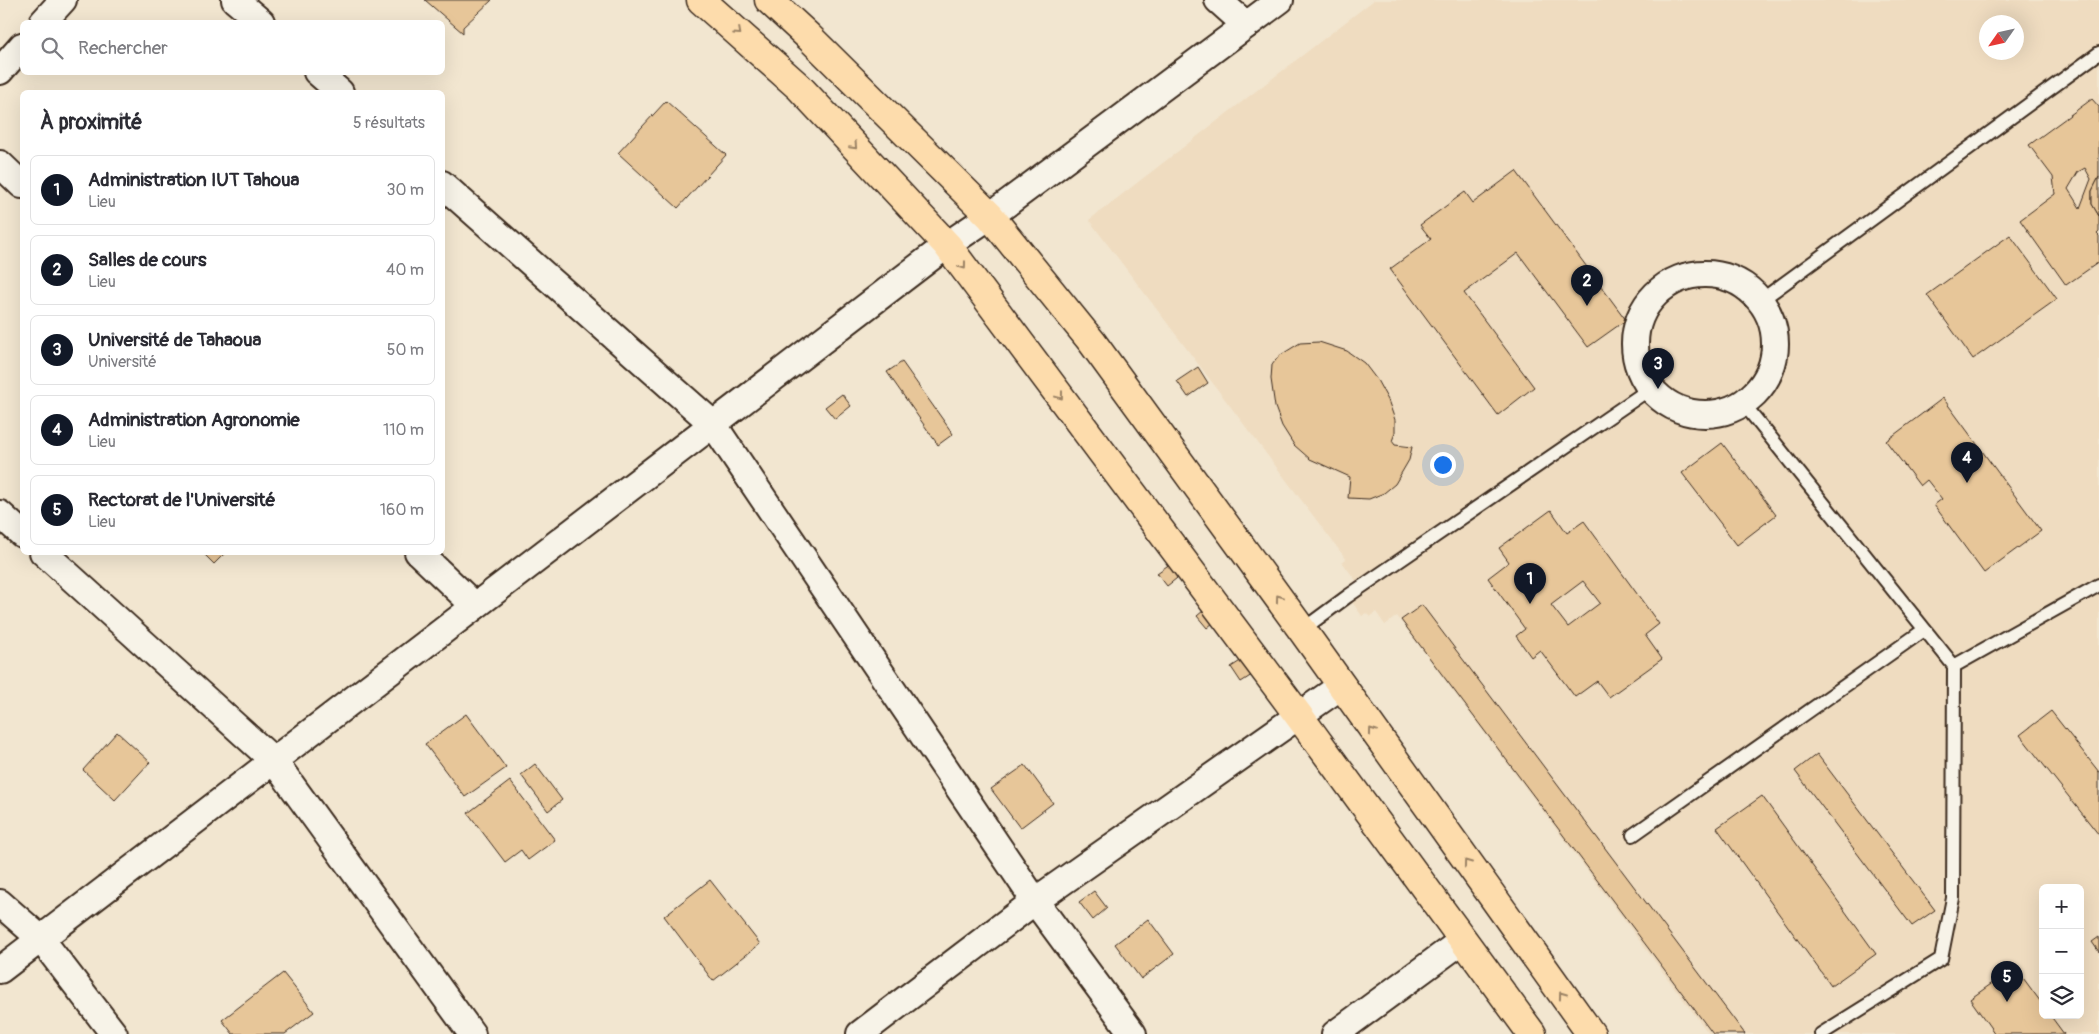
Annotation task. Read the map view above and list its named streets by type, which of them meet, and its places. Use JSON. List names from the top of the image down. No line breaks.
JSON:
{"north":"bottom left","page":{"search":"Rechercher","heading":["À proximité","5 résultats"],"list":[{"mark":"1","name":"Administration IUT Tahoua","note":"Lieu","value":"30 m"},{"mark":"2","name":"Salles de cours","note":"Lieu","value":"40 m"},{"mark":"3","name":"Université de Tahaoua","note":"Université","value":"50 m"},{"mark":"4","name":"Administration Agronomie","note":"Lieu","value":"110 m"},{"mark":"5","name":"Rectorat de l'Université","note":"Lieu","value":"160 m"}],"pins":["2","3","4","1","5"],"map_buttons":["+","−"]}}
